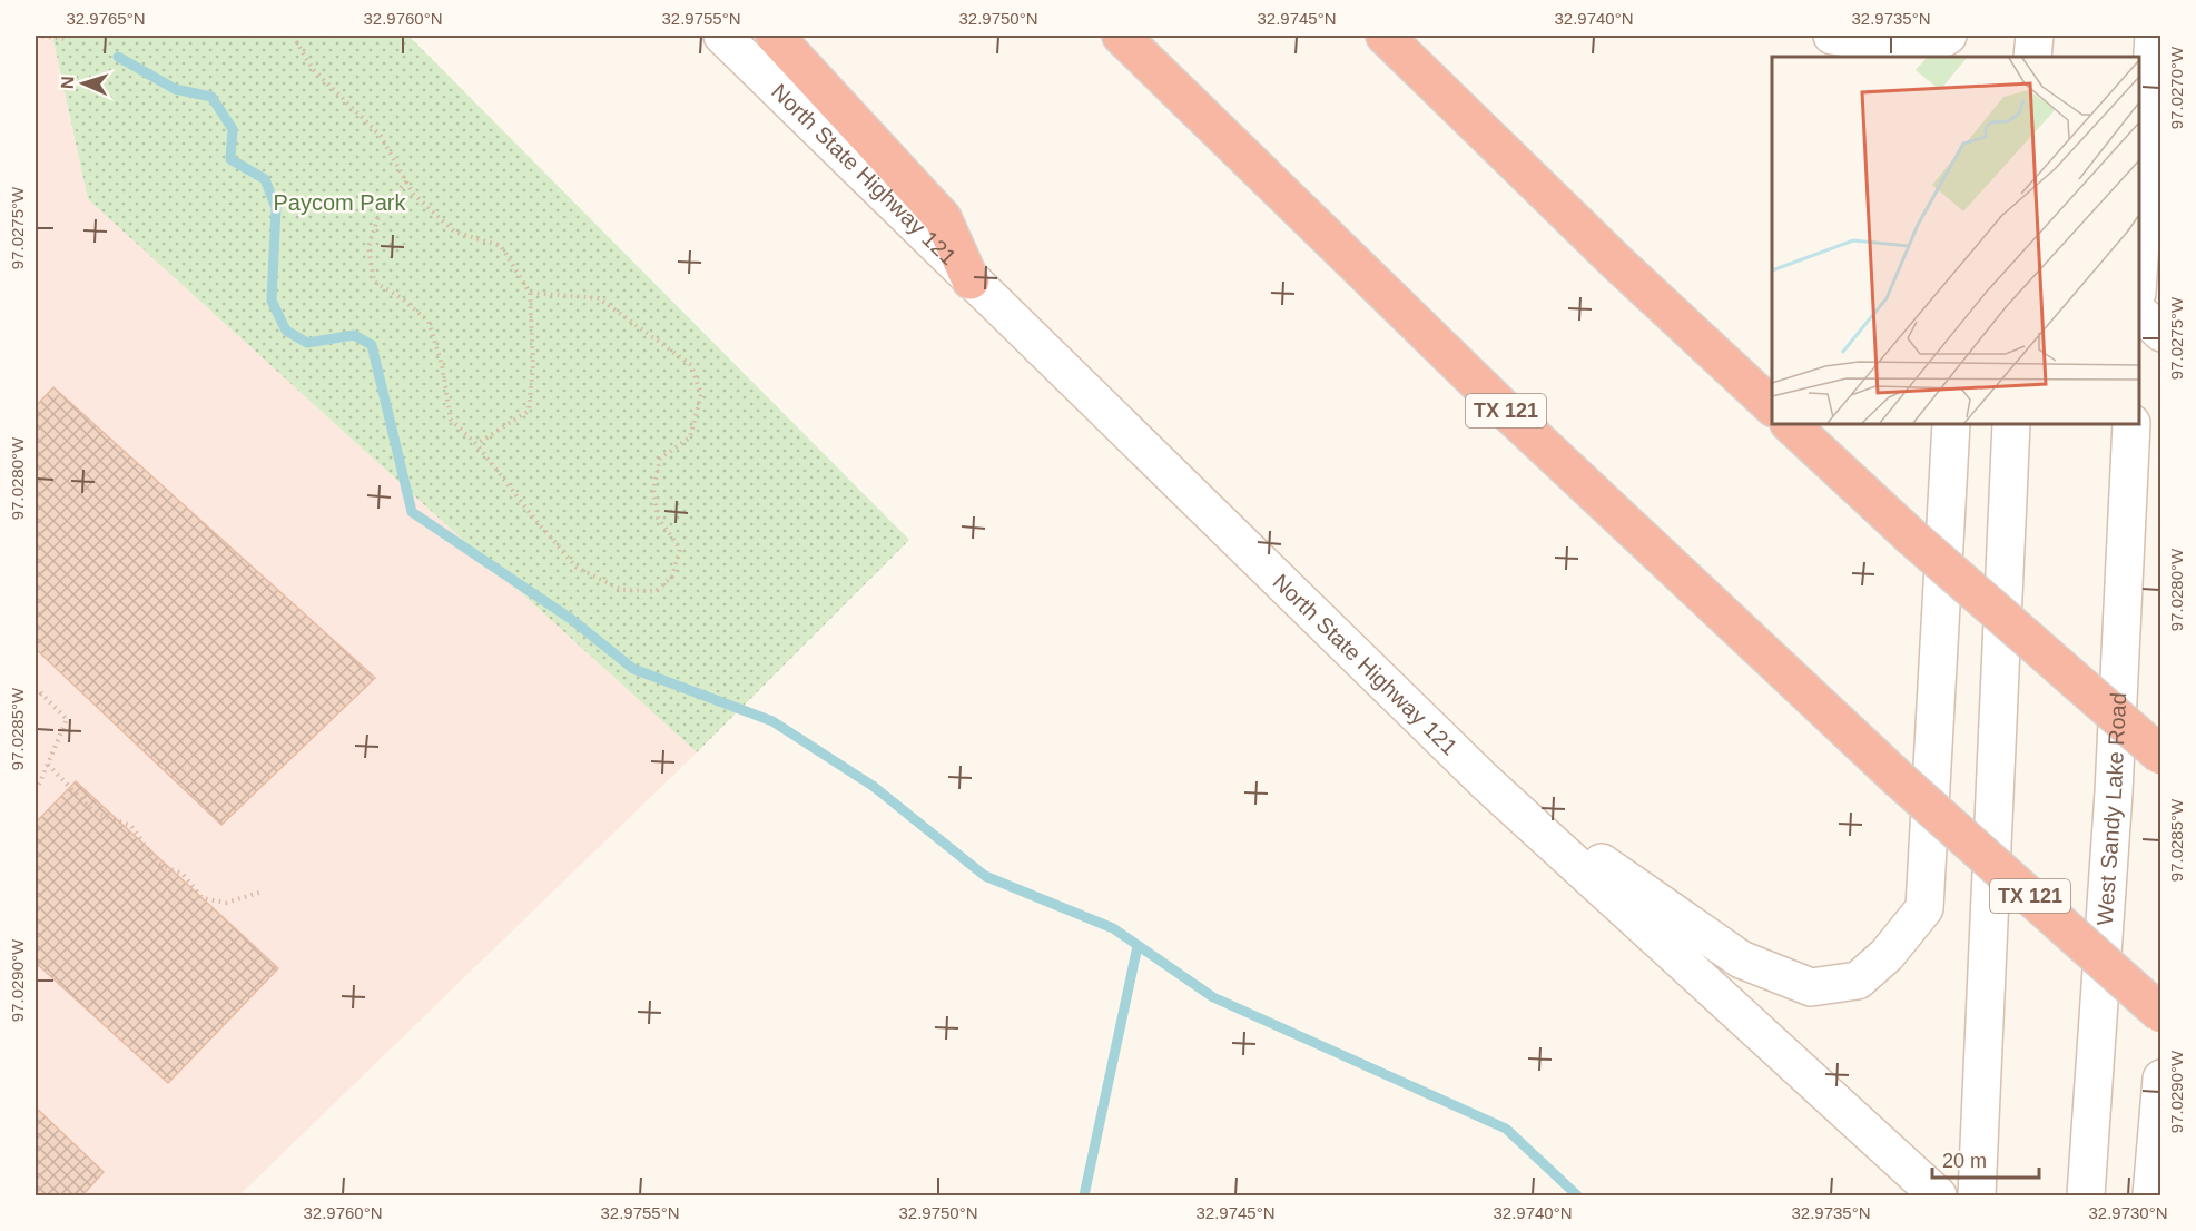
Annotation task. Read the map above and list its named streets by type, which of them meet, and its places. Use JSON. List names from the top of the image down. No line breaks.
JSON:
{"streets":{"highway":["TX 121"],"main road":["North State Highway 121","West Sandy Lake Road"]},"parks":["Paycom Park"],"scale_bar":"20 m","north":"left","coordinates":["32.9765°N","32.9760°N","32.9755°N","32.9750°N","32.9745°N","32.9740°N","32.9735°N","97.0270°W","97.0275°W","97.0280°W","97.0285°W","97.0290°W","32.9730°N"]}
